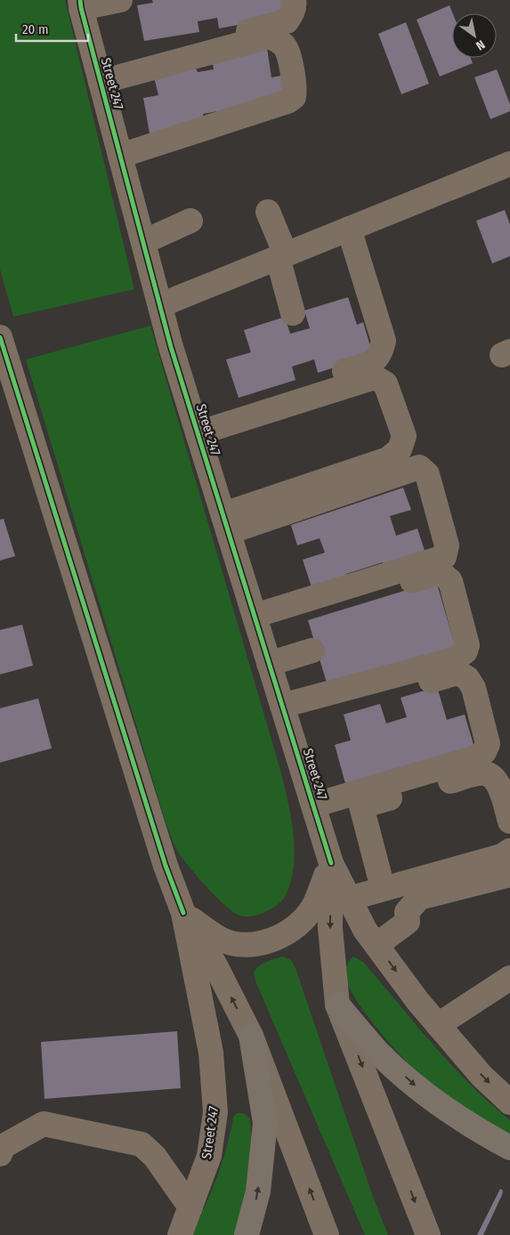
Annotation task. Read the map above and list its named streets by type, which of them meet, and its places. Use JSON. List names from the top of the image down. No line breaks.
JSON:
{"streets":{"street":["Street 247"]},"scale_bar":"20 m","north":"bottom right"}
